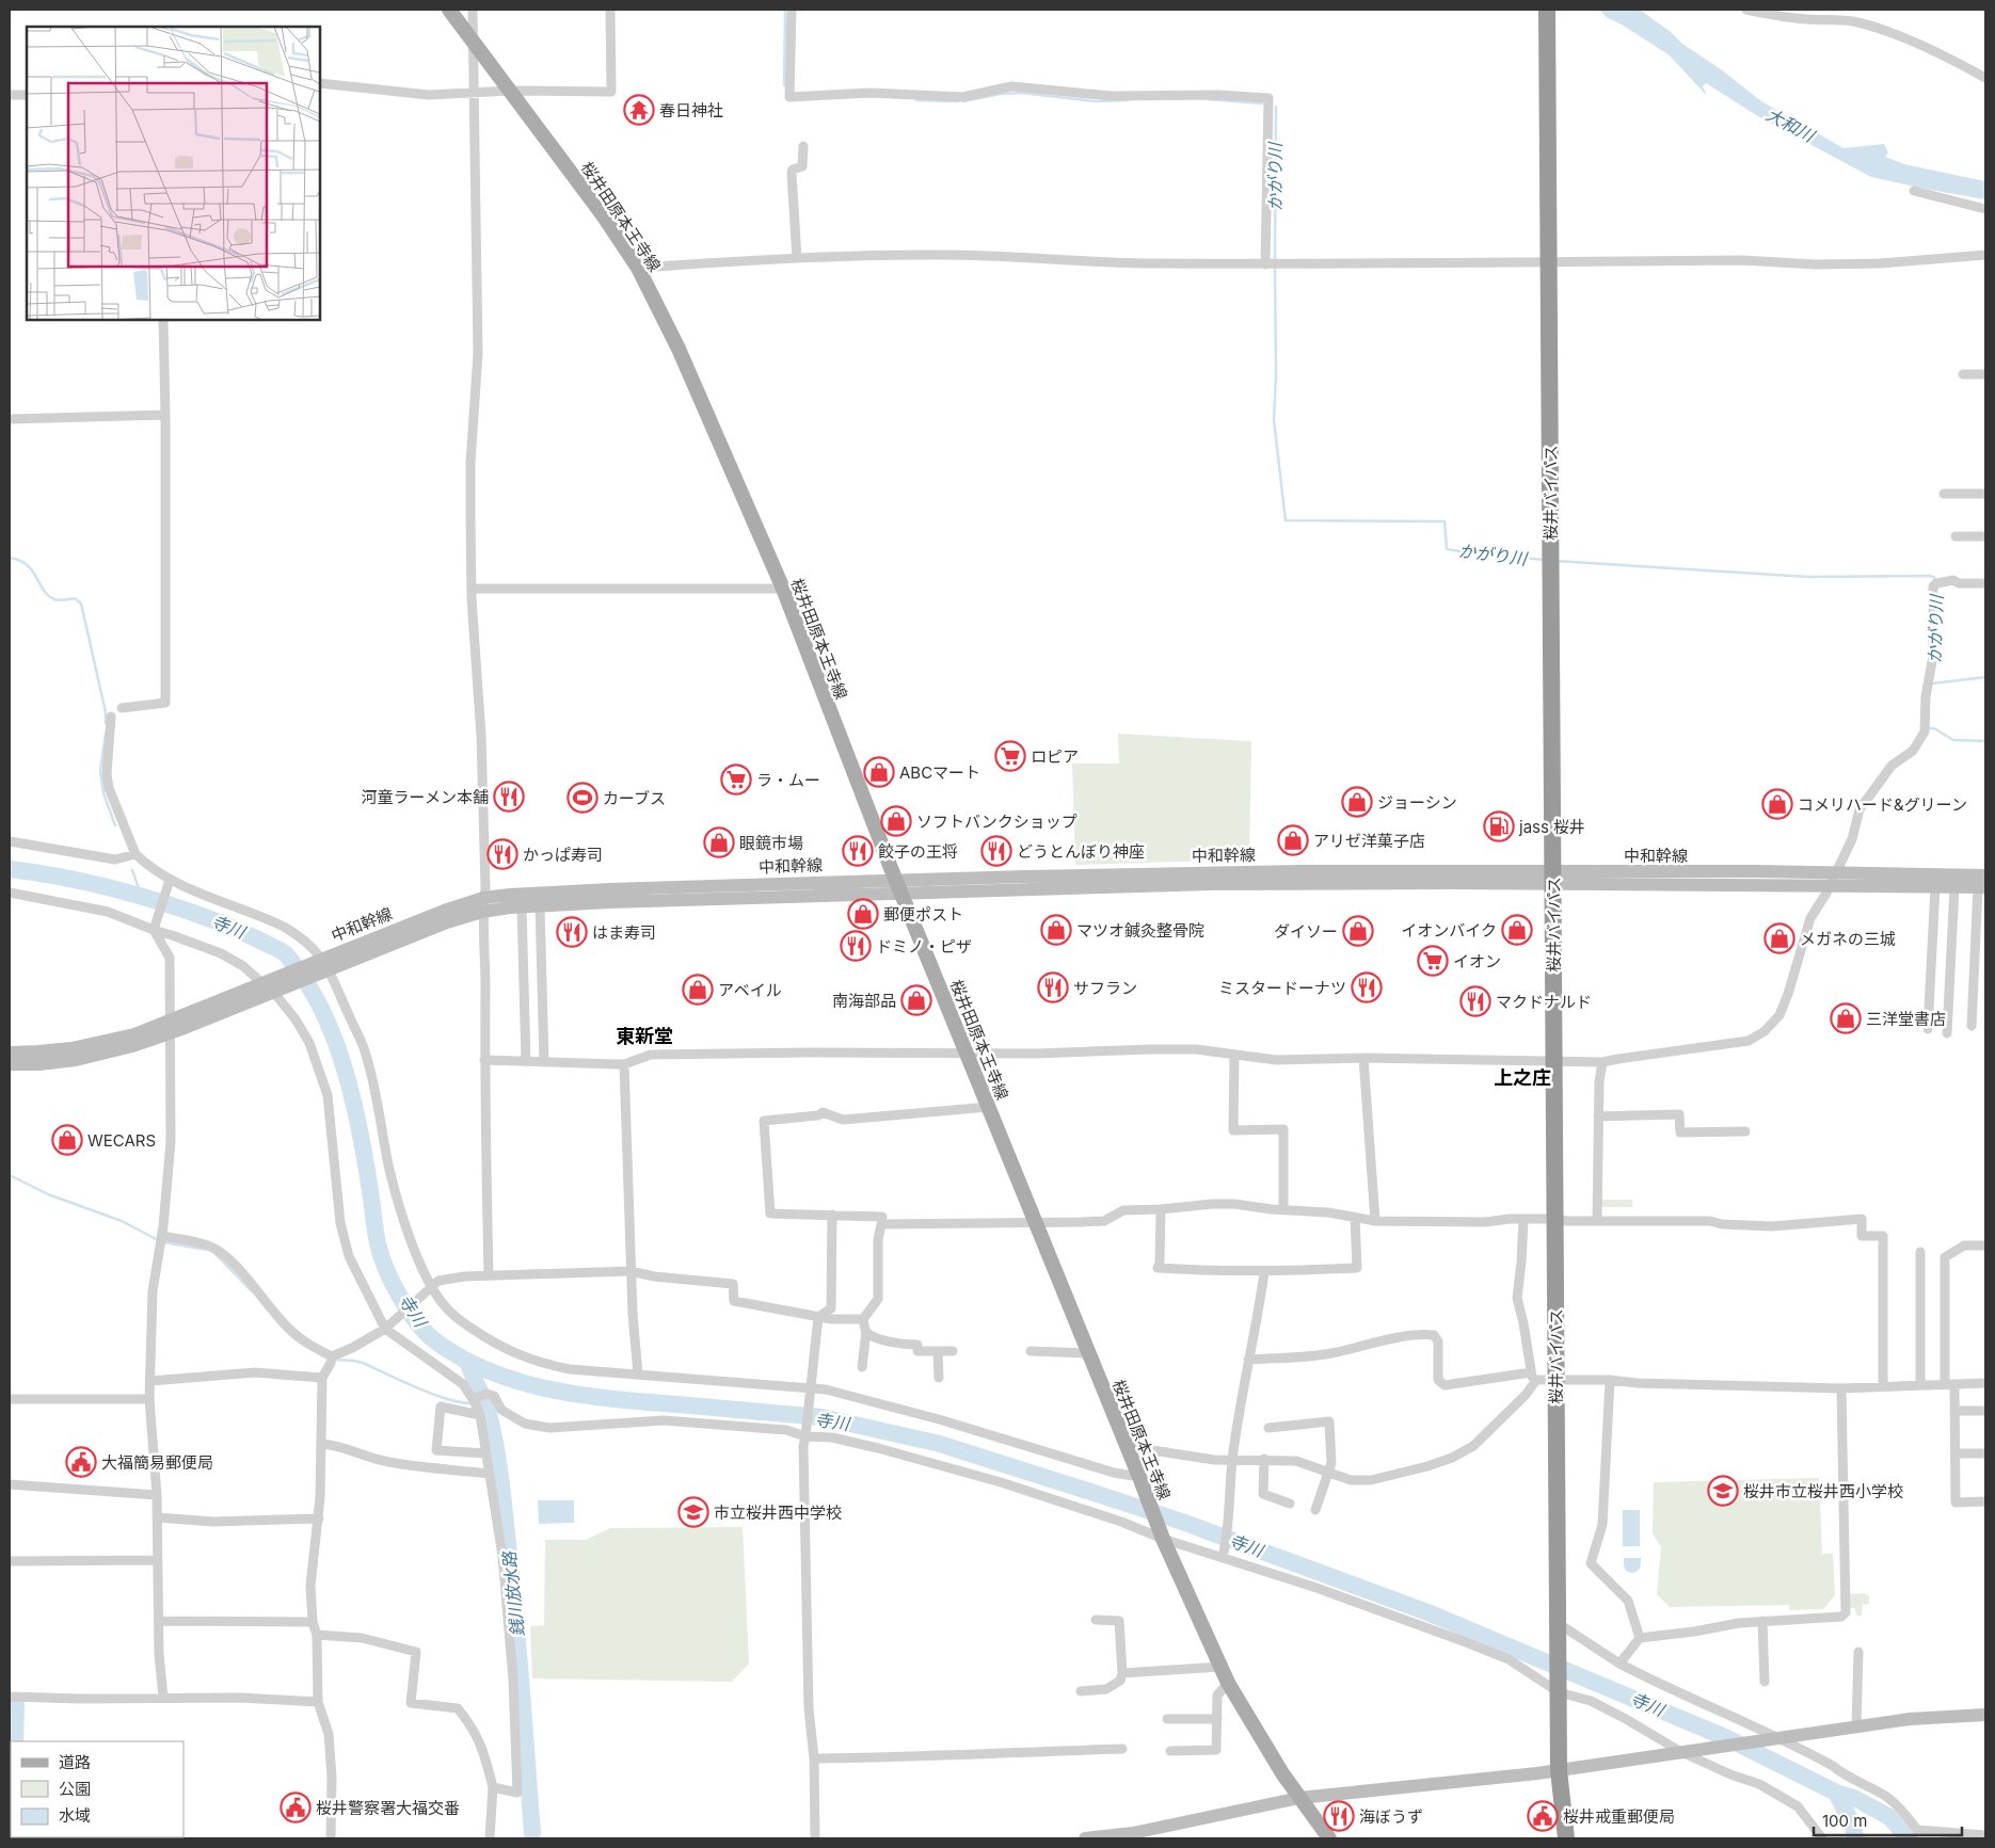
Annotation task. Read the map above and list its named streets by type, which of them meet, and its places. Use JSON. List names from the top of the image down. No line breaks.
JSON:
{"streets":{"highway":["桜井バイパス"],"main road":["桜井田原本王寺線","中和幹線"]},"crossings":[["桜井田原本王寺線","中和幹線"],["桜井バイパス","中和幹線"]],"districts":["東新堂","上之庄"],"water":["大和川","かがり川","寺川","銭川放水路"],"places":{"temple":["春日神社"],"supermarket":["ロピア","ラ・ムー","イオン"],"shop":["ABCマート","ジョーシン","コメリハード&グリーン","ソフトバンクショップ","アリゼ洋菓子店","眼鏡市場","郵便ポスト","マツオ鍼灸整骨院","イオンバイク","ダイソー","メガネの三城","アベイル","南海部品","三洋堂書店","WECARS"],"restaurant":["河童ラーメン本舗","餃子の王将","どうとんぼり神座","かっぱ寿司","はま寿司","ドミノ・ピザ","サフラン","ミスタードーナツ","マクドナルド","海ぼうず"],"sports":["カーブス"],"fuel station":["jass 桜井"],"public building":["大福簡易郵便局","桜井警察署大福交番","桜井戒重郵便局"],"school or university":["桜井市立桜井西小学校","市立桜井西中学校"]},"legend":["道路","公園","水域"],"scale_bar":"100 m"}
